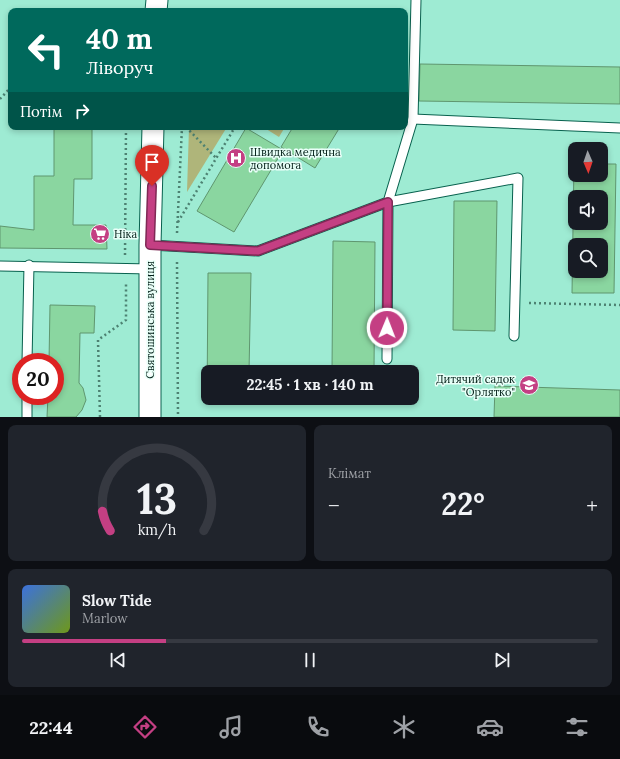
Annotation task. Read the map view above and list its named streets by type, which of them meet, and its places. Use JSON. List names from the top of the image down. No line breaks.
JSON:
{"streets":{"street":["Святошинська вулиця"]},"places":{"hospital":["Швидка медична допомога"],"supermarket":["Ніка"],"school or university":["Дитячий садок \"Орлятко\""]},"north":"bottom","page":{"turn":["40 m","Ліворуч"],"then":"Потім","limit":"20","trip":"22:45 · 1 хв · 140 m","tile":"Клімат","heat":["−","22°","+"],"song":["Slow Tide","Marlow"],"tabs":"22:44","gauge":["13","km/h"]}}
